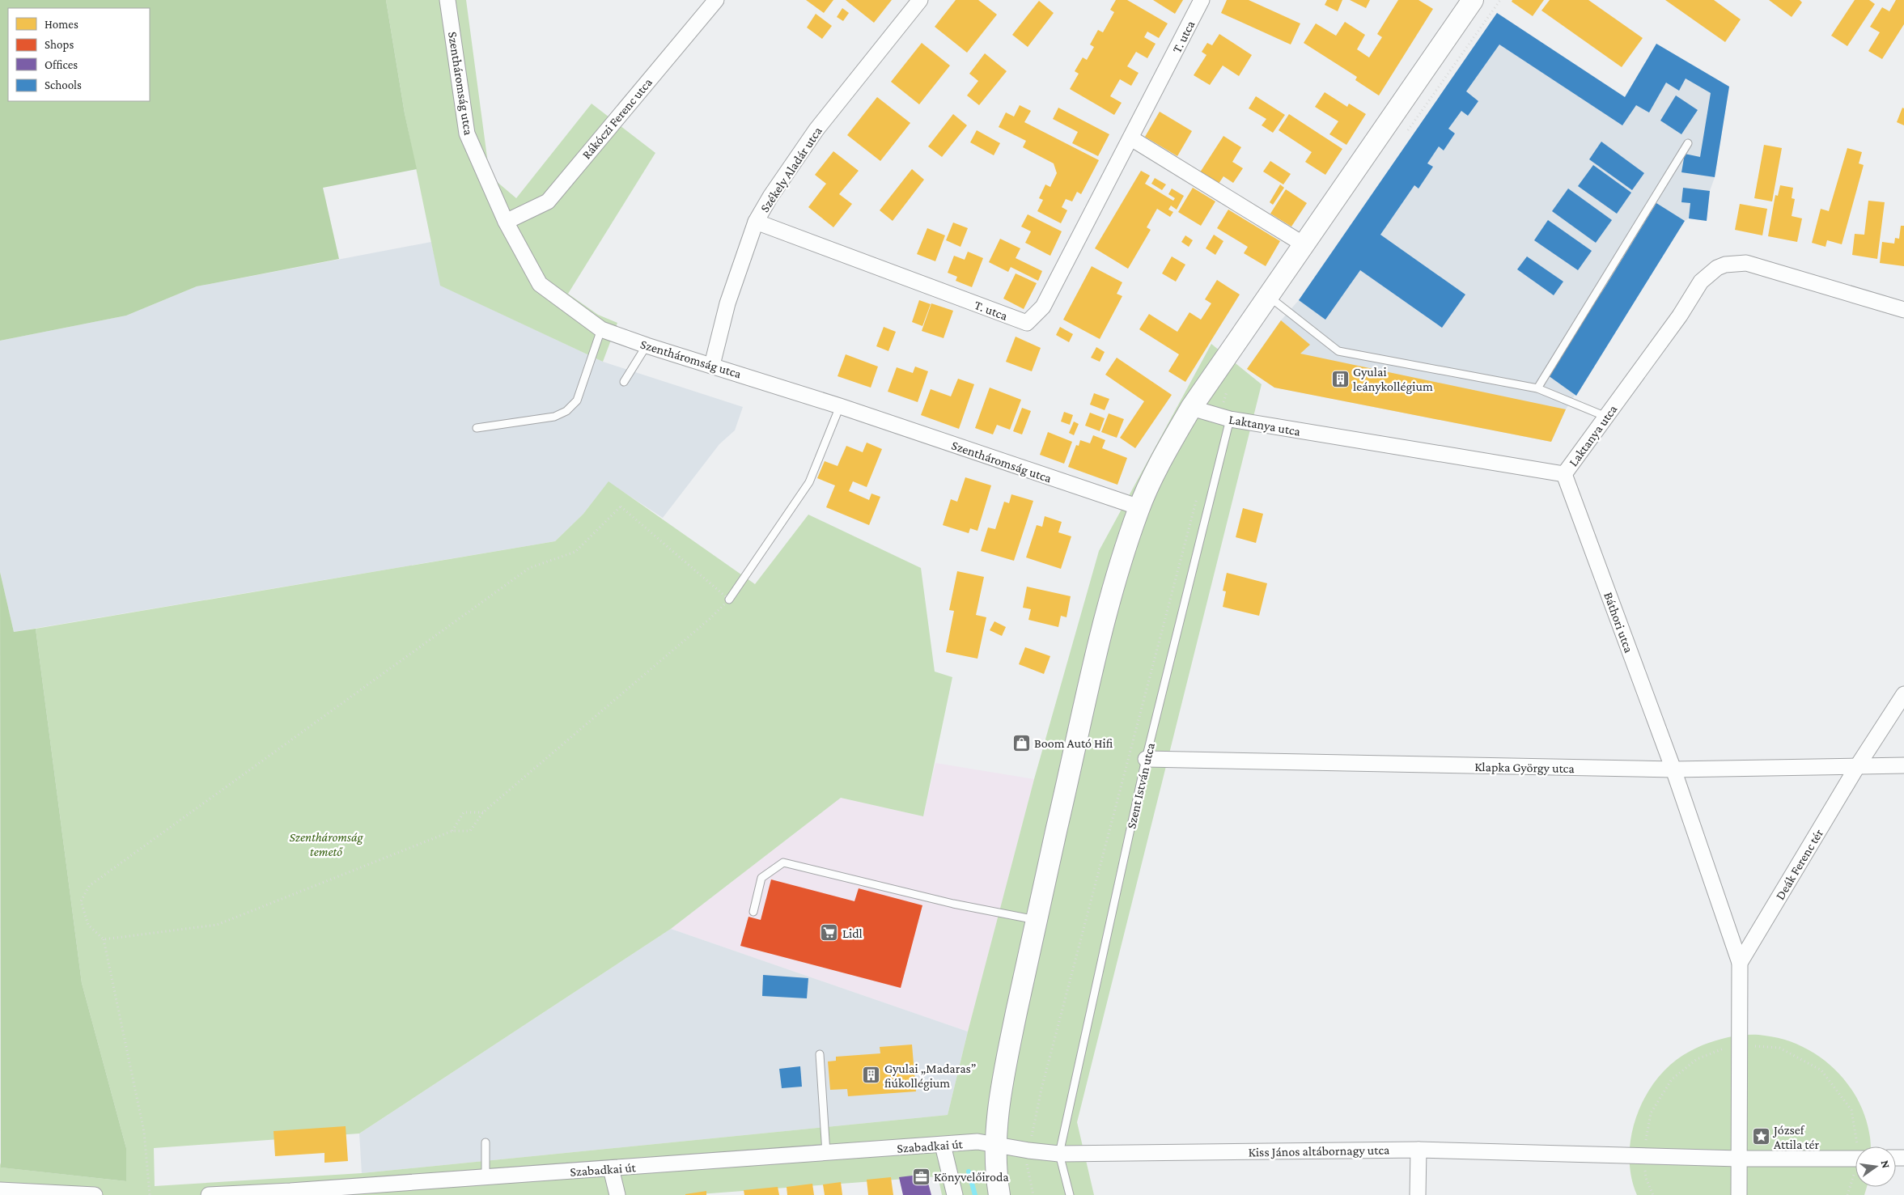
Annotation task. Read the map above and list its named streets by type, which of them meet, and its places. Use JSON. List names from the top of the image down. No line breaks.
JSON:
{"streets":{"street":["T. utca","Szentháromság utca","Rákóczi Ferenc utca","Székely Aladár utca","Laktanya utca","Báthori utca","Klapka György utca","Deák Ferenc tér","Szabadkai út","Kiss János altábornagy utca"],"lane":["Szent István utca"]},"crossings":[["T. utca","Székely Aladár utca"],["Szentháromság utca","Rákóczi Ferenc utca"],["Szentháromság utca","Székely Aladár utca"],["Laktanya utca","Báthori utca"],["Laktanya utca","Szent István utca"],["Báthori utca","Klapka György utca"],["Klapka György utca","Szent István utca"],["Klapka György utca","Deák Ferenc tér"],["Szent István utca","Kiss János altábornagy utca"],["Szabadkai út","Kiss János altábornagy utca"]],"parks":["Szentháromság temető"],"places":{"building":["Gyulai leánykollégium","Gyulai „Madaras” fiúkollégium"],"shop":["Boom Autó Hifi"],"supermarket":["Lidl"],"place":["József Attila tér"],"office":["Könyvelőiroda"]},"legend":["Homes","Shops","Offices","Schools"],"north":"right"}
